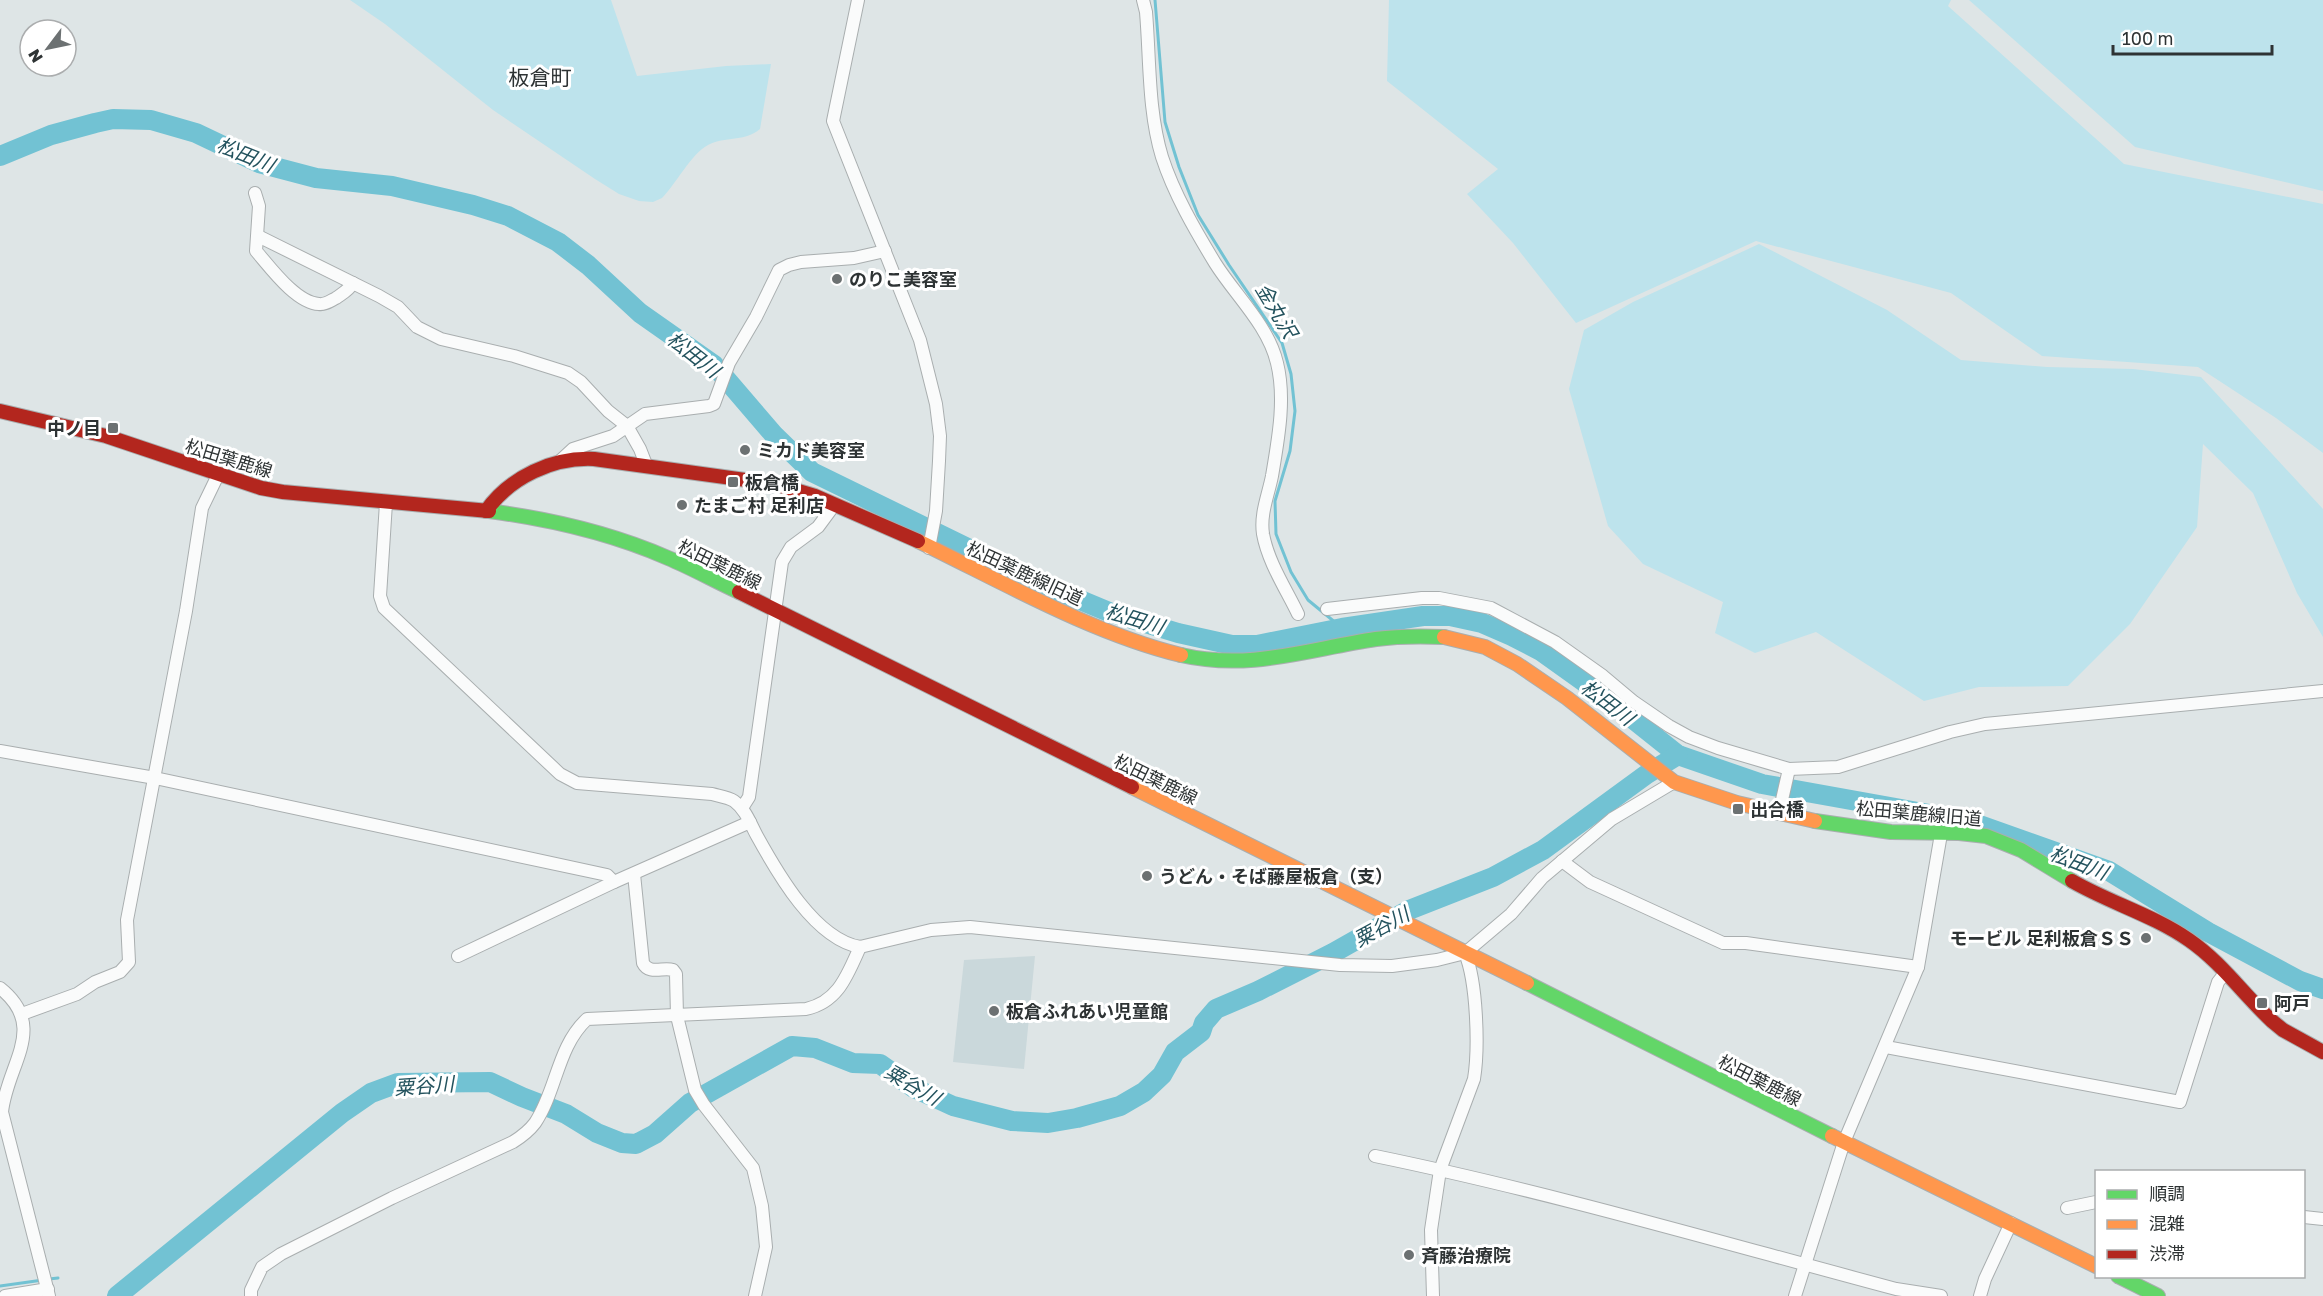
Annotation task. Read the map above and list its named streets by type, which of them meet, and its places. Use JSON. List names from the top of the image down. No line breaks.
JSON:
{"streets":{"main road":["松田葉鹿線","松田葉鹿線旧道"]},"crossings":[["松田葉鹿線","松田葉鹿線旧道"]],"districts":["板倉町"],"water":["松田川","金丸沢","粟谷川"],"places":{"other":["のりこ美容室","ミカド美容室","たまご村 足利店","うどん・そば藤屋板倉（支）","モービル 足利板倉ＳＳ","板倉ふれあい児童館","斉藤治療院"],"transit":["中ノ目","板倉橋","出合橋","阿戸"]},"legend":["順調","混雑","渋滞"],"scale_bar":"100 m","north":"bottom left"}
